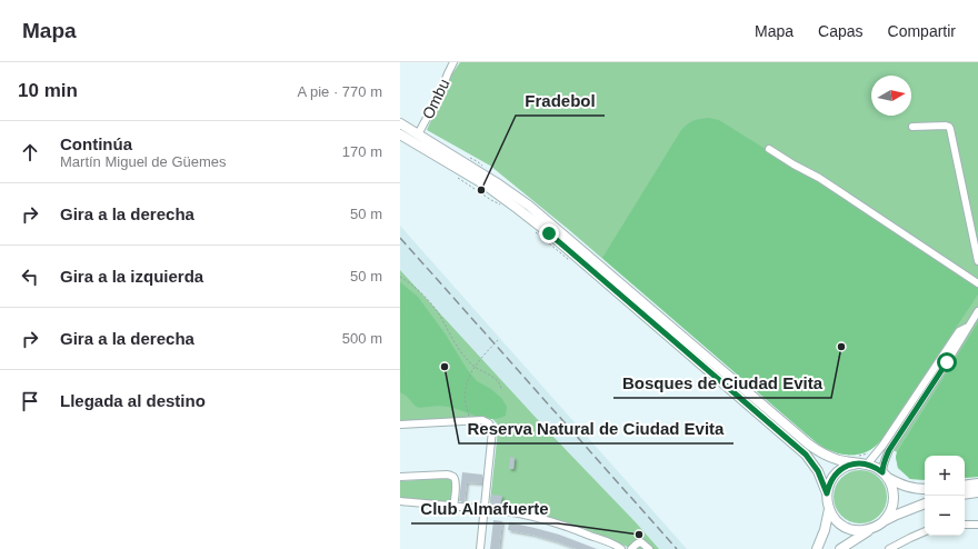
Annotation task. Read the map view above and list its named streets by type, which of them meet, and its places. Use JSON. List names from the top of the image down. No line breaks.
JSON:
{"streets":{"street":["Ombu"]},"places":["Fradebol","Bosques de Ciudad Evita","Reserva Natural de Ciudad Evita","Club Almafuerte"],"north":"right","page":{"header":"Mapa","nav":["Mapa","Capas","Compartir"],"heading":["10 min","A pie · 770 m"],"list":[["Continúa","Martín Miguel de Güemes","170 m"],["Gira a la derecha","50 m"],["Gira a la izquierda","50 m"],["Gira a la derecha","500 m"],"Llegada al destino"],"map_buttons":["+","−"]}}
